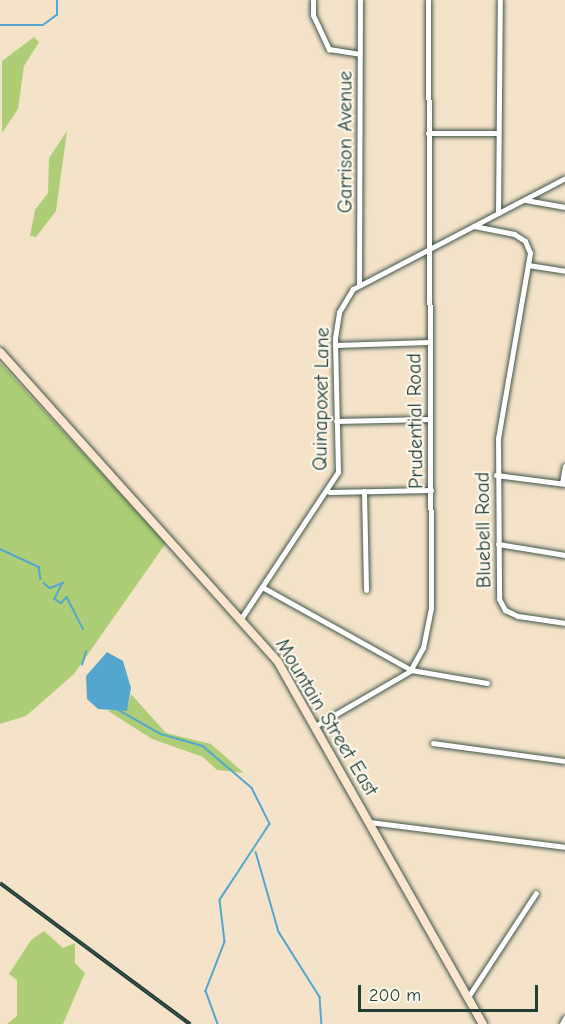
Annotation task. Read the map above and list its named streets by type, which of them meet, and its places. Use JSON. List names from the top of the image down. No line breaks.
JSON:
{"streets":{"main road":["Mountain Street East"],"street":["Garrison Avenue","Quinapoxet Lane","Prudential Road","Bluebell Road"]},"crossings":[["Garrison Avenue","Quinapoxet Lane"],["Quinapoxet Lane","Prudential Road"],["Quinapoxet Lane","Mountain Street East"]],"scale_bar":"200 m"}
